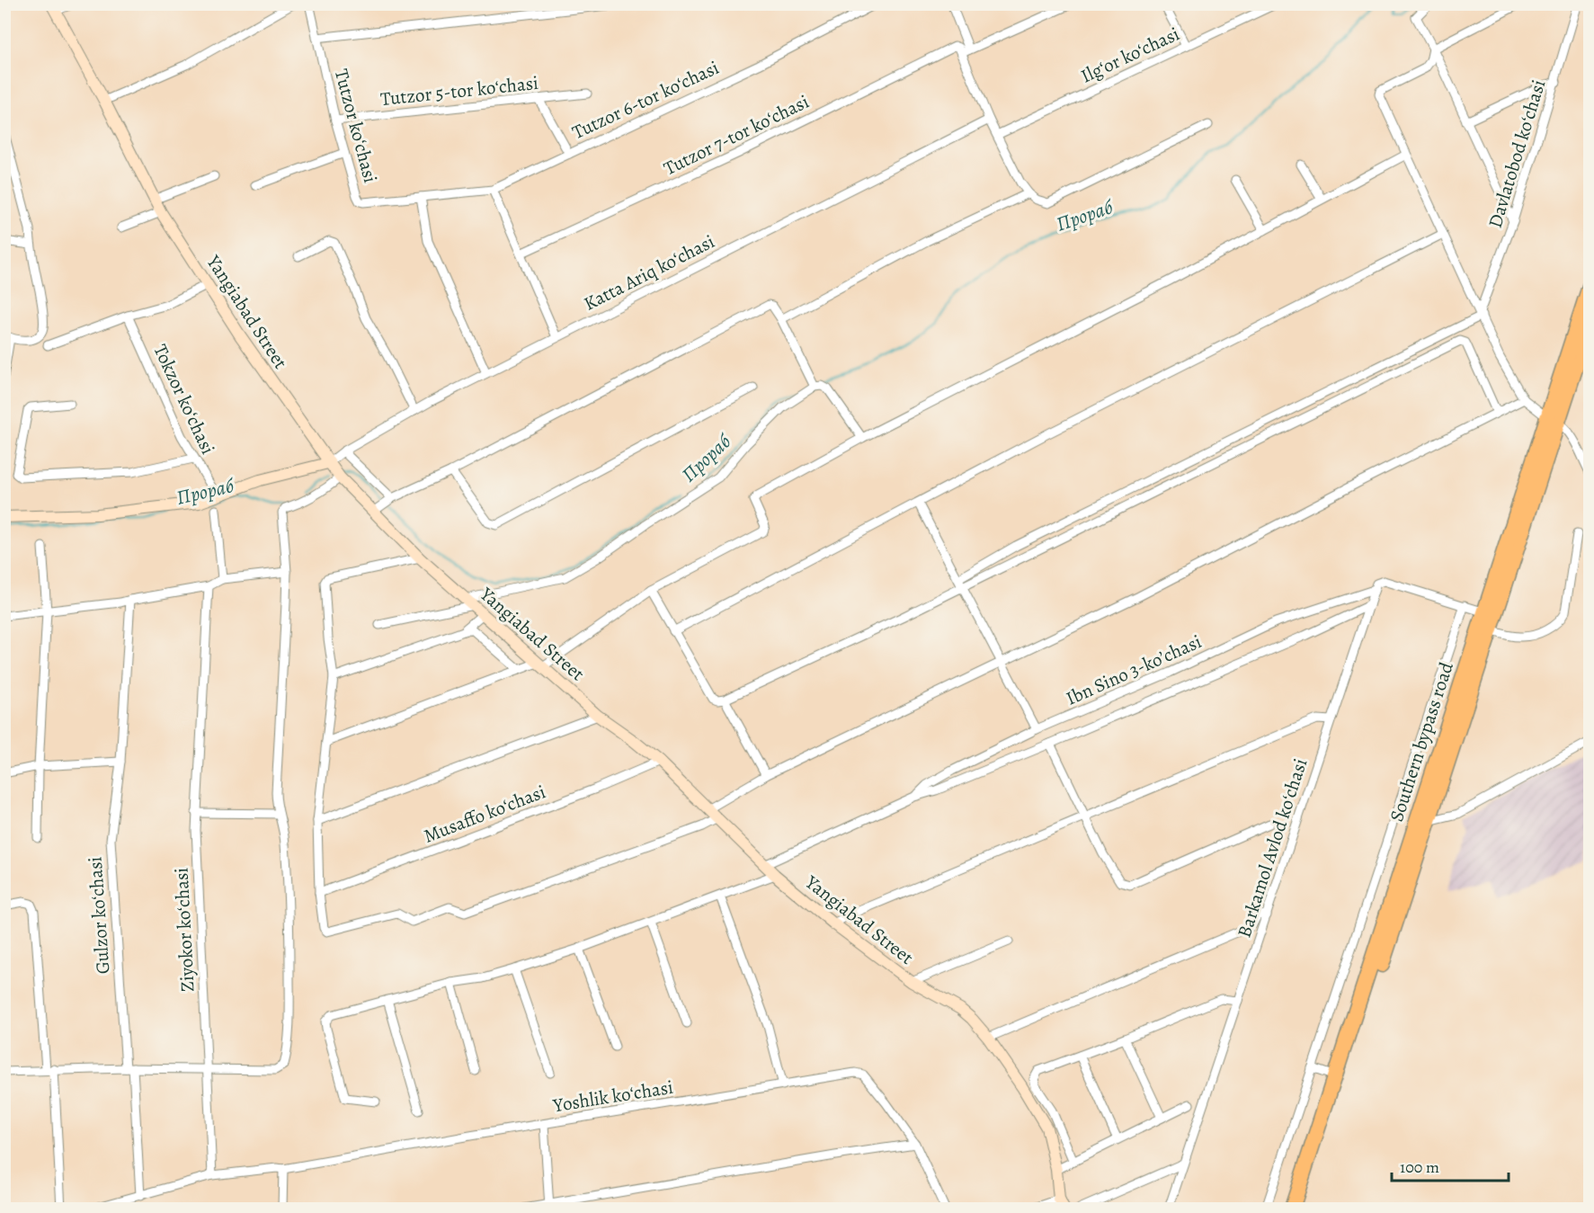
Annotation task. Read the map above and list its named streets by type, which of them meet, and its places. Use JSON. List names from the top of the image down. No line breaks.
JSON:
{"streets":{"highway":["Southern bypass road"],"street":["Ilgʻor koʻchasi","Tutzor 5-tor koʻchasi","Tutzor 6-tor koʻchasi","Tutzor koʻchasi","Tutzor 7-tor koʻchasi","Davlatobod koʻchasi","Katta Ariq koʻchasi","Yangiabad Street","Tokzor koʻchasi","Ibn Sino 3-koʼchasi","Musaffo koʻchasi","Barkamol Avlod koʻchasi","Gulzor koʻchasi","Ziyokor koʻchasi","Yoshlik koʻchasi"]},"crossings":[["Tutzor 5-tor koʻchasi","Tutzor koʻchasi"],["Tutzor 6-tor koʻchasi","Tutzor koʻchasi"],["Katta Ariq koʻchasi","Yangiabad Street"],["Yangiabad Street","Ibn Sino 3-koʼchasi"],["Yangiabad Street","Musaffo koʻchasi"],["Ibn Sino 3-koʼchasi","Barkamol Avlod koʻchasi"],["Gulzor koʻchasi","Yoshlik koʻchasi"],["Ziyokor koʻchasi","Yoshlik koʻchasi"]],"water":["Прораб"],"scale_bar":"100 m"}
